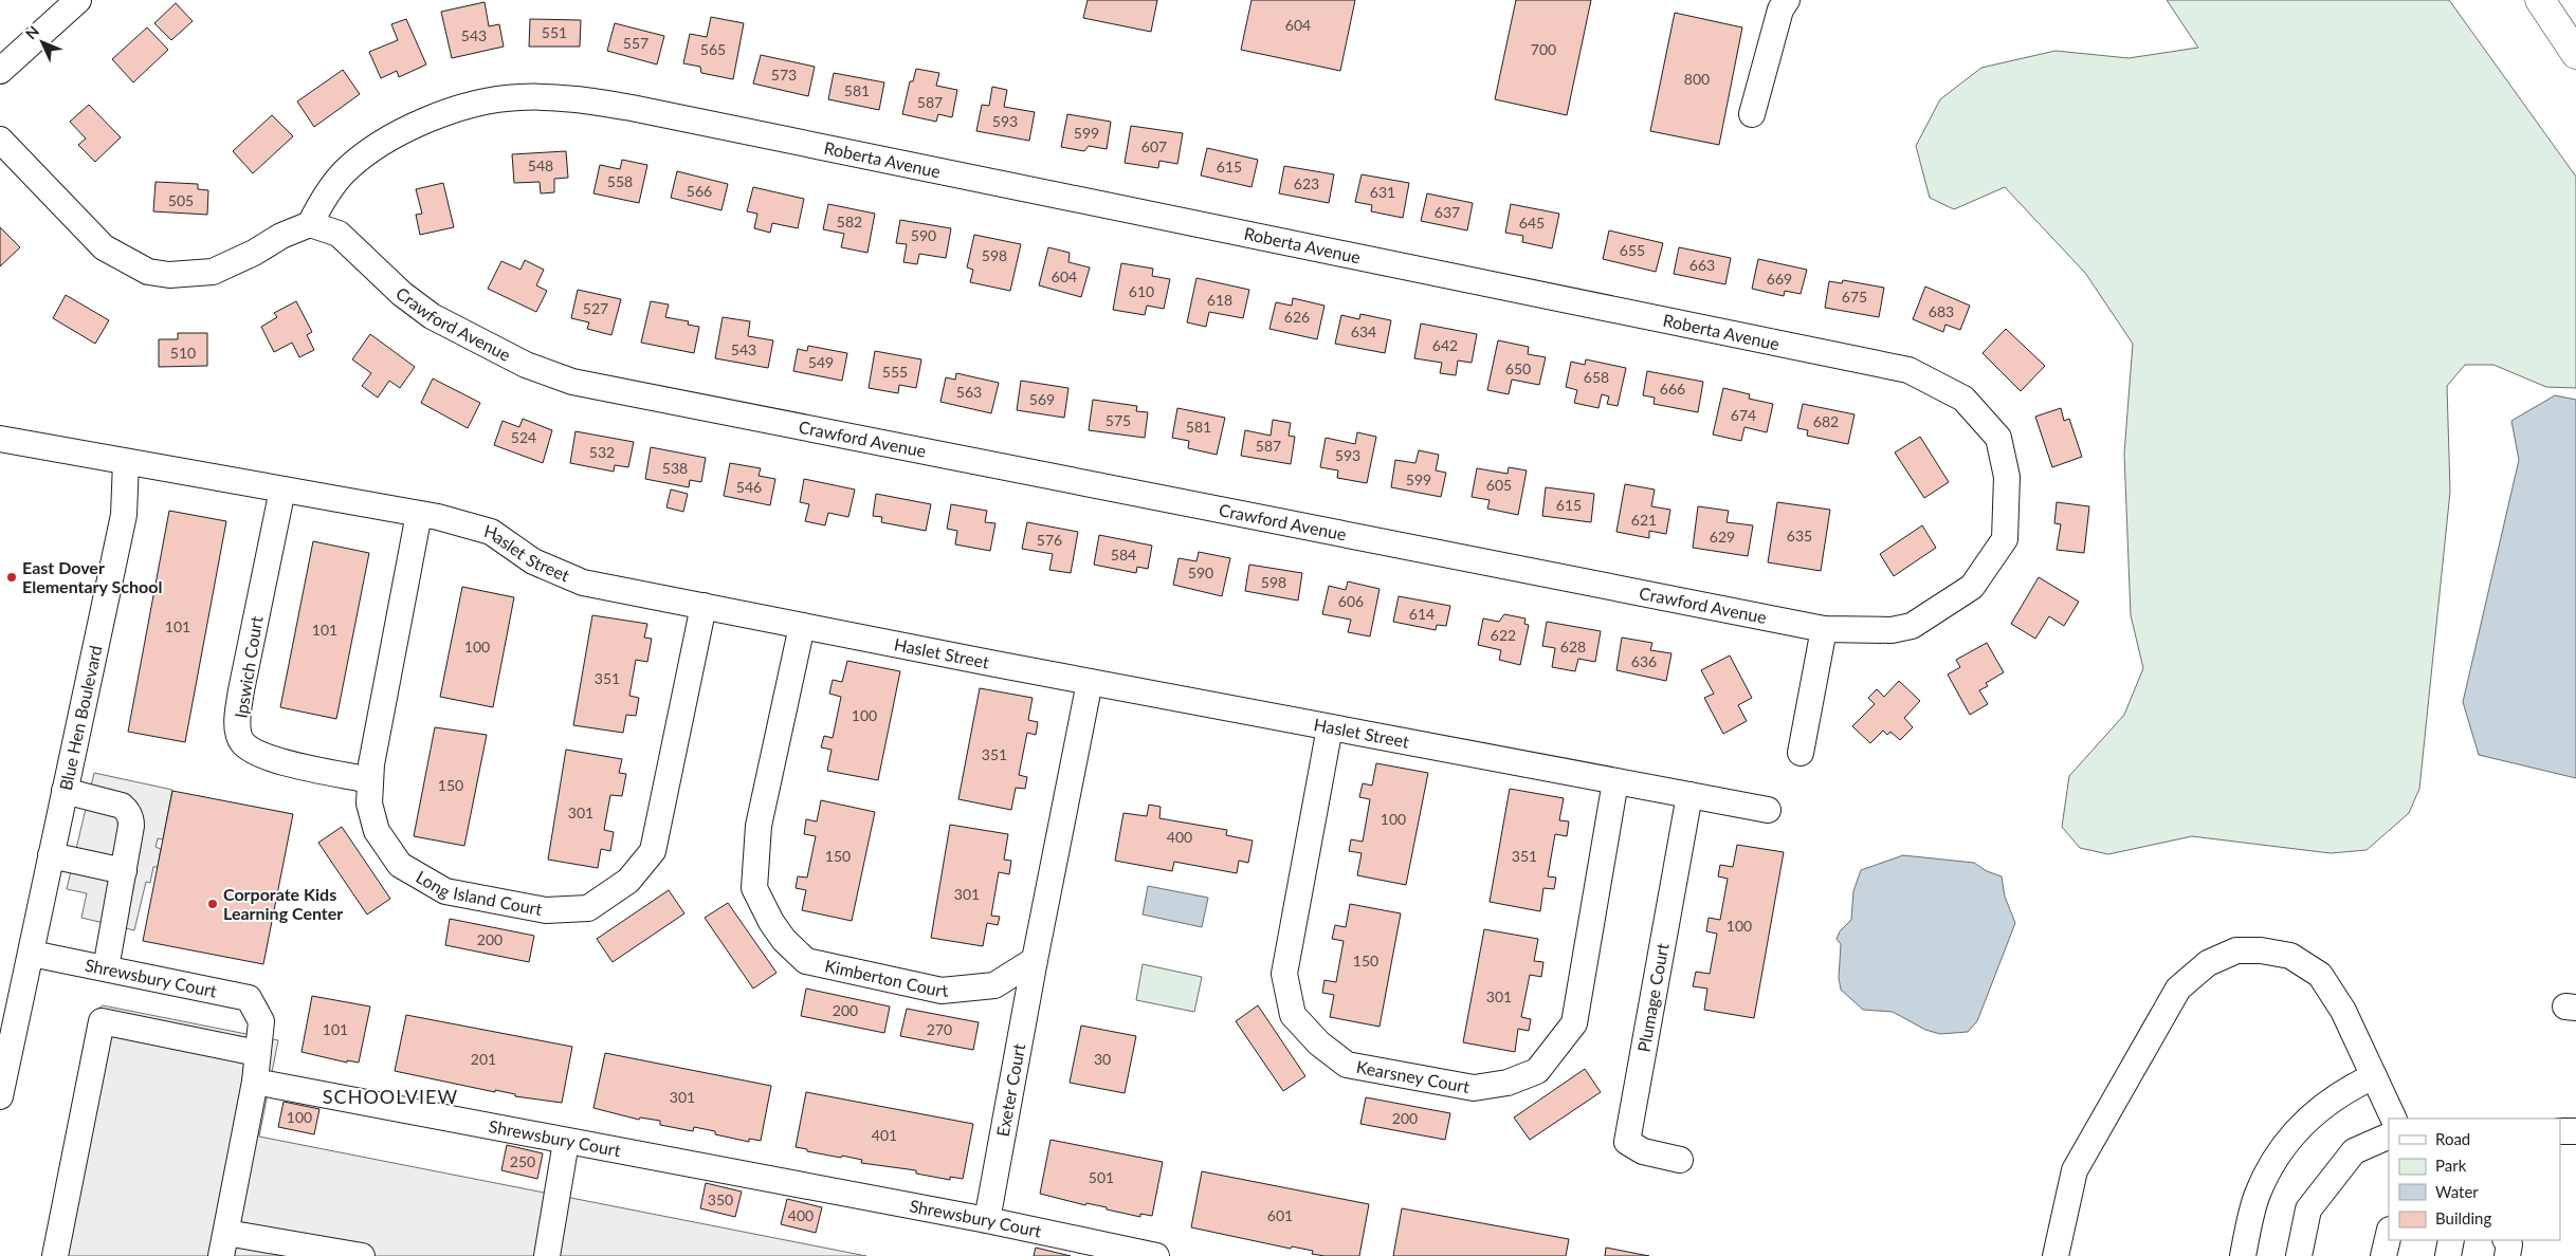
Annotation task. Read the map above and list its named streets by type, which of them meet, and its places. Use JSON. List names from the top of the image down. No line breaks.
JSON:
{"streets":{"street":["Roberta Avenue","Crawford Avenue","Haslet Street","Ipswich Court","Blue Hen Boulevard","Long Island Court","Kimberton Court","Shrewsbury Court","Plumage Court","Kearsney Court","Exeter Court"]},"crossings":[["Roberta Avenue","Crawford Avenue"],["Haslet Street","Ipswich Court"],["Haslet Street","Blue Hen Boulevard"],["Haslet Street","Long Island Court"],["Haslet Street","Kimberton Court"],["Haslet Street","Plumage Court"],["Haslet Street","Kearsney Court"],["Ipswich Court","Long Island Court"],["Blue Hen Boulevard","Shrewsbury Court"],["Kimberton Court","Exeter Court"],["Shrewsbury Court","Exeter Court"]],"districts":["SCHOOLVIEW"],"places":["East Dover Elementary School","Corporate Kids Learning Center"],"house_numbers":["604","551","543","557","565","700","573","800","581","587","593","599","607","548","615","558","623","566","631","505","637","582","645","590","655","598","663","604","669","610","675","618","527","683","626","634","642","543","510","549","650","555","658","666","563","569","674","575","682","581","524","587","532","593","538","599","605","546","615","621","635","629","576","584","590","598","606","614","101","101","622","100","628","636","351","100","351","150","301","100","400","150","351","301","100","200","150","301","200","101","270","201","30","301","100","200","401","250","501","350","400","601"],"legend":["Road","Park","Water","Building"],"north":"top left"}
